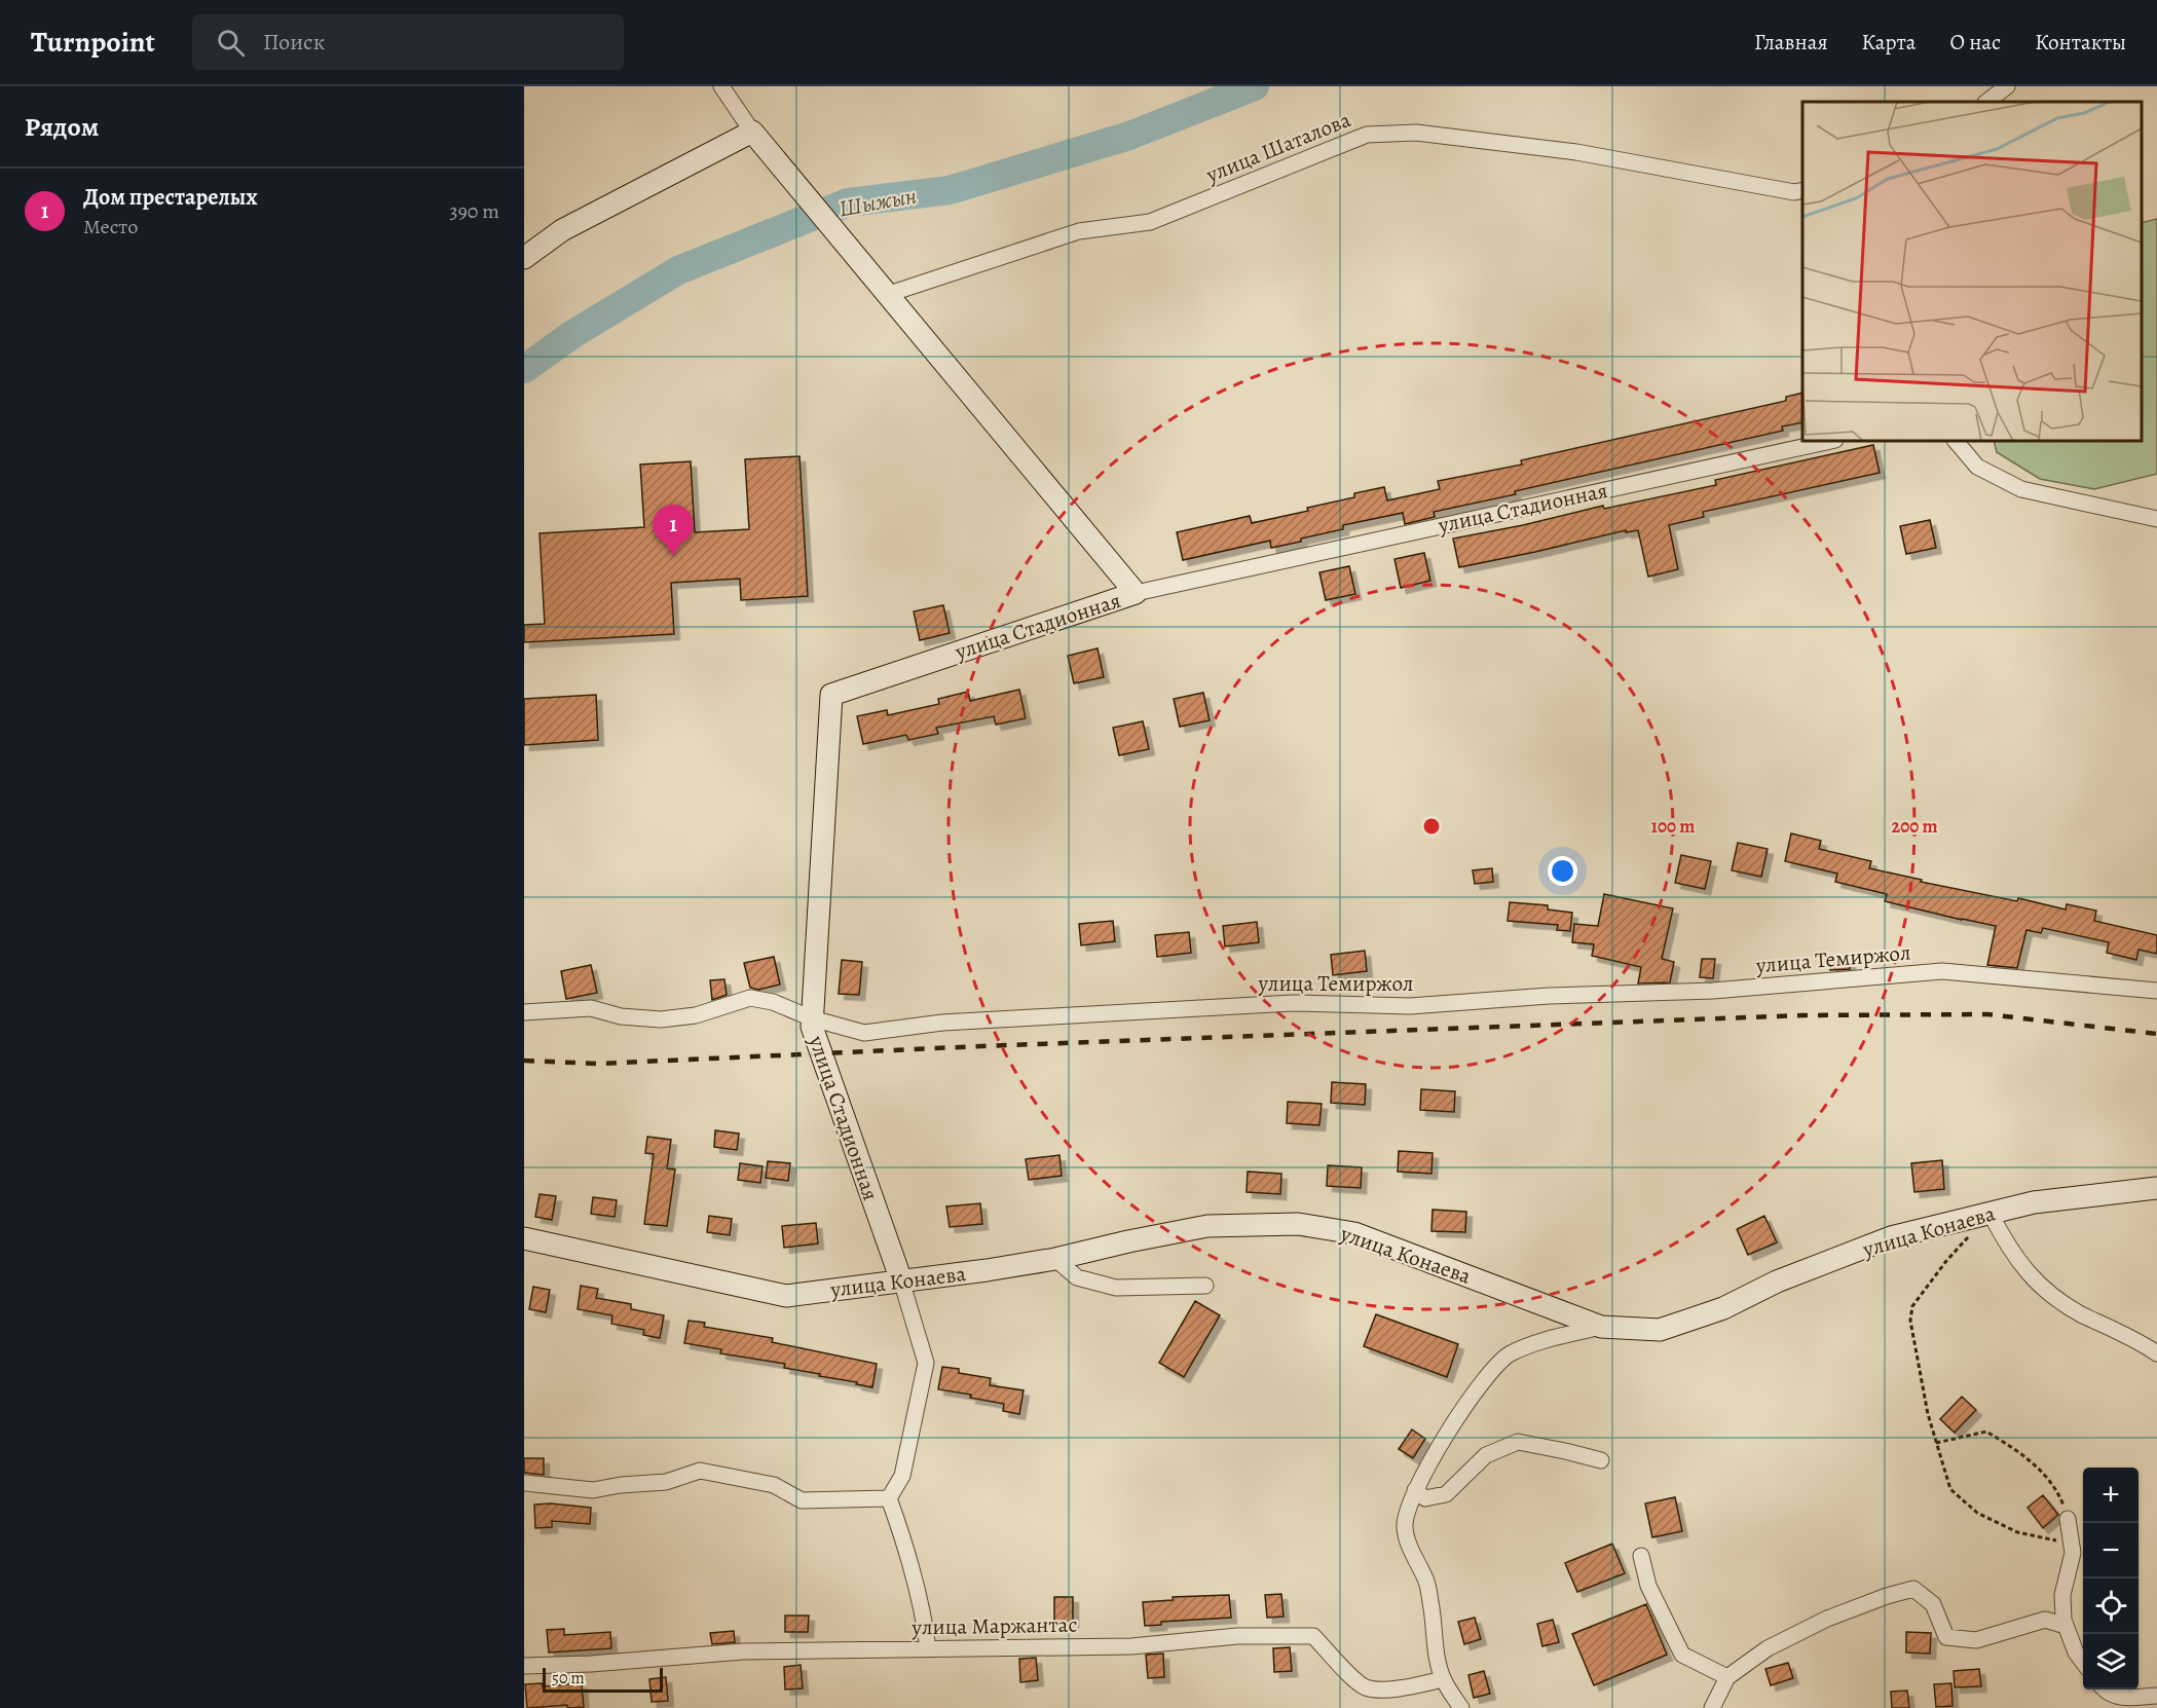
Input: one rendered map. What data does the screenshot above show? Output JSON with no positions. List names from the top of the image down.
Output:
{
  "streets": {
    "street": [
      "улица Шаталова",
      "улица Стадионная",
      "улица Темиржол",
      "улица Конаева",
      "улица Маржантас"
    ]
  },
  "crossings": [
    ["улица Стадионная", "улица Темиржол"],
    ["улица Стадионная", "улица Конаева"]
  ],
  "water": ["Шыжын"],
  "scale_bar": "50 m",
  "page": {
    "header": "Turnpoint",
    "search": "Поиск",
    "nav": [
      "Главная",
      "Карта",
      "О нас",
      "Контакты"
    ],
    "heading": "Рядом",
    "list": [
      {
        "mark": "1",
        "name": "Дом престарелых",
        "note": "Место",
        "value": "390 m"
      }
    ],
    "pins": "1",
    "map_buttons": ["+", "−"],
    "scale": "50 m"
  },
  "rings": ["100 m", "200 m"]
}
